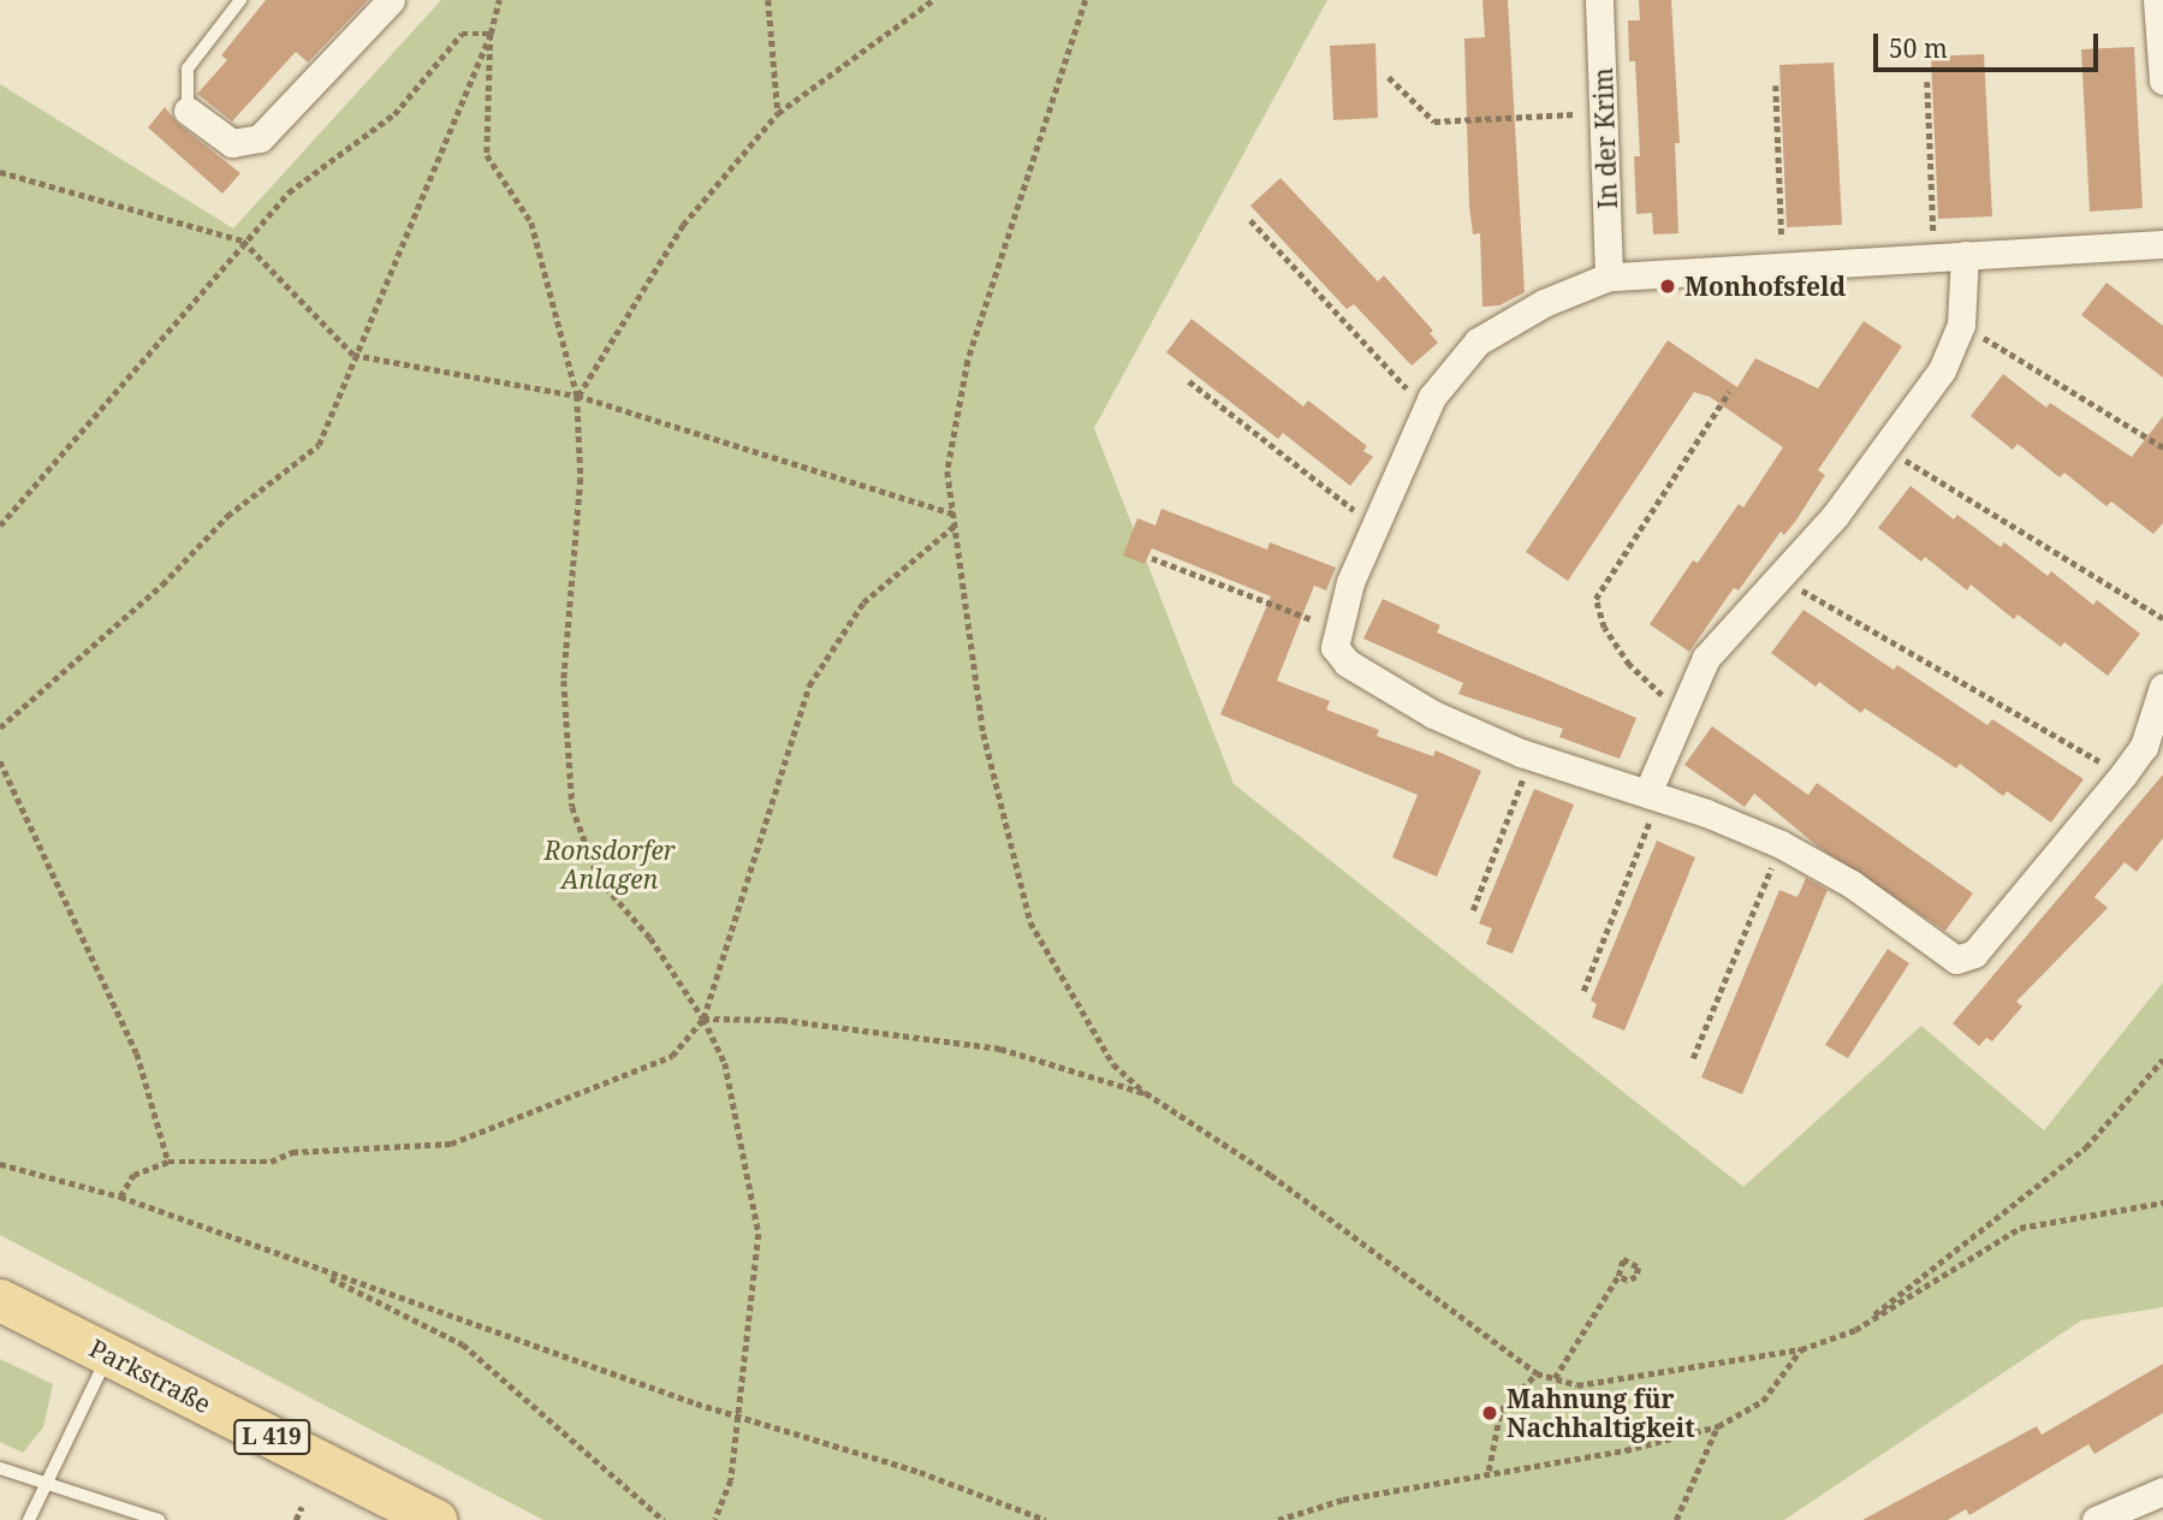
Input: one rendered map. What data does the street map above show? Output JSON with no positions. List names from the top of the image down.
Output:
{
  "streets": {
    "main road": ["Parkstraße", "L 419"],
    "street": ["In der Krim"]
  },
  "parks": ["Ronsdorfer Anlagen"],
  "places": ["Monhofsfeld", "Mahnung für Nachhaltigkeit"],
  "scale_bar": "50 m"
}
